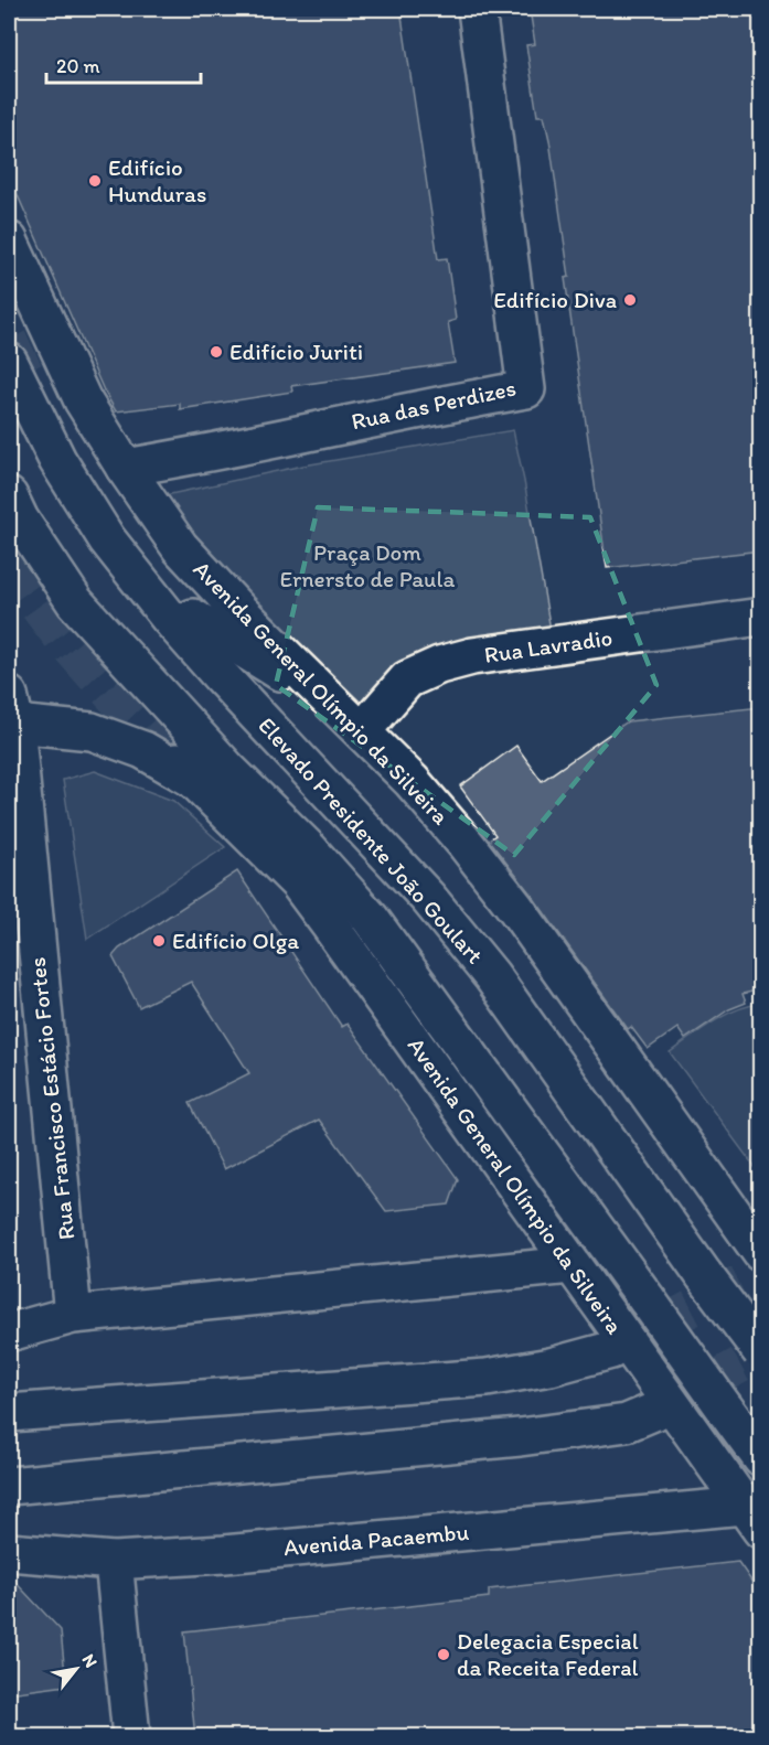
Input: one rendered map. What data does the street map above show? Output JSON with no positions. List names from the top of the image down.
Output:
{
  "streets": {
    "main road": [
      "Rua das Perdizes",
      "Rua Lavradio",
      "Avenida General Olímpio da Silveira",
      "Elevado Presidente João Goulart",
      "Rua Francisco Estácio Fortes",
      "Avenida Pacaembu"
    ]
  },
  "crossings": [
    ["Rua das Perdizes", "Avenida General Olímpio da Silveira"],
    ["Rua Lavradio", "Avenida General Olímpio da Silveira"],
    ["Avenida General Olímpio da Silveira", "Rua Francisco Estácio Fortes"],
    ["Avenida General Olímpio da Silveira", "Avenida Pacaembu"]
  ],
  "parks": ["Praça Dom Ernersto de Paula"],
  "places": [
    "Edifício Hunduras",
    "Edifício Diva",
    "Edifício Juriti",
    "Edifício Olga",
    "Delegacia Especial da Receita Federal"
  ],
  "scale_bar": "20 m",
  "north": "top right"
}
